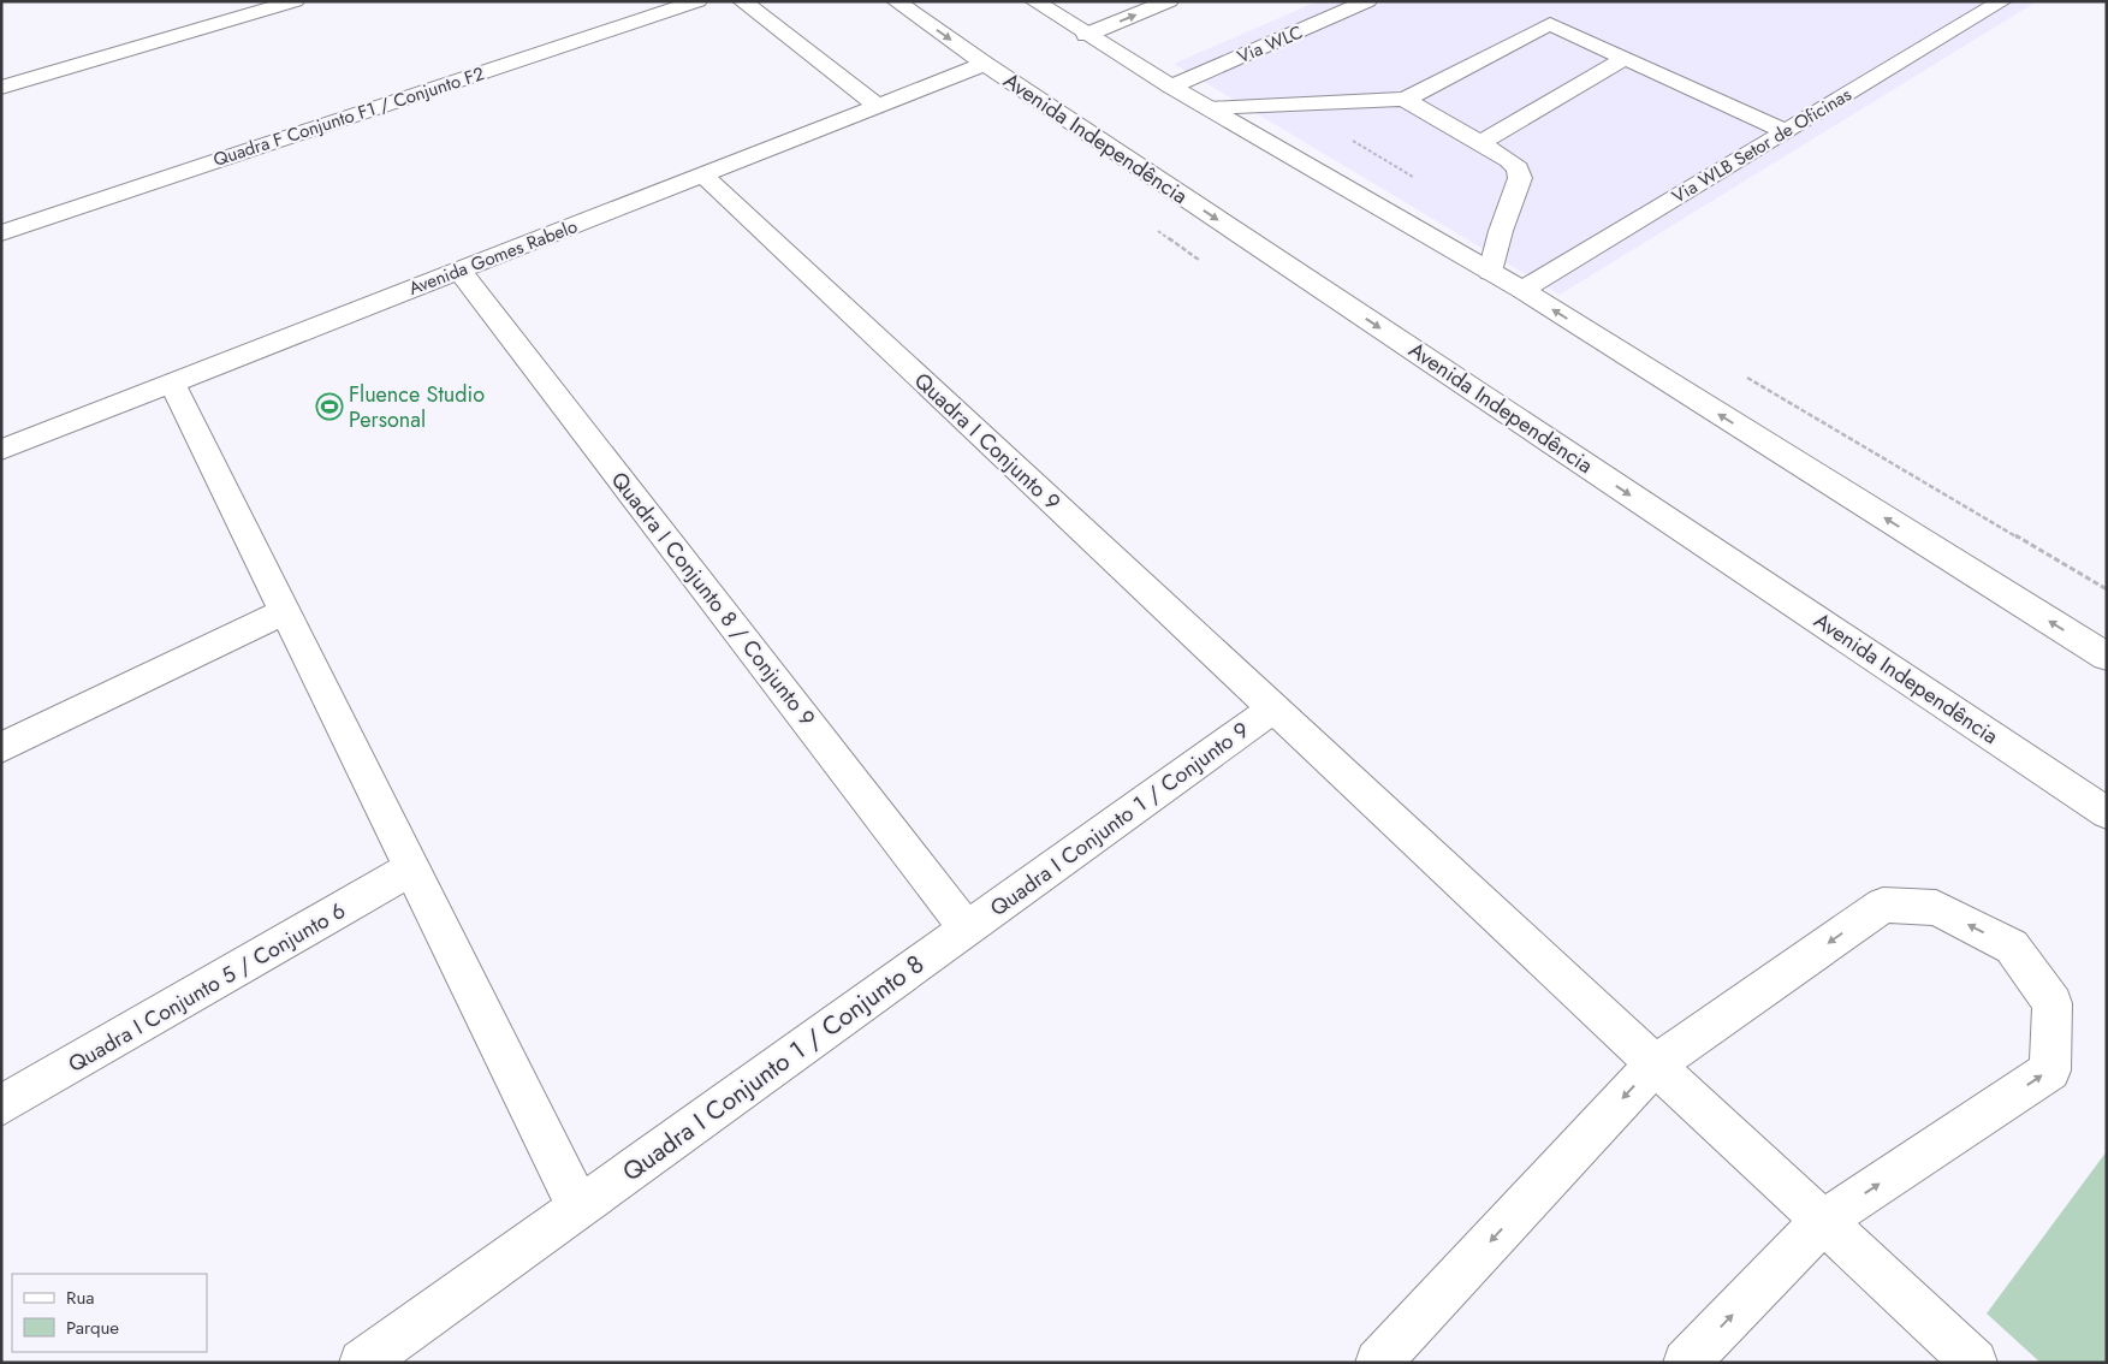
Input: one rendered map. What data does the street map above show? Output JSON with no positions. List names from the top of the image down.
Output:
{
  "streets": {
    "street": [
      "Via WLC",
      "Quadra F Conjunto F1 / Conjunto F2",
      "Avenida Independência",
      "Via WLB Setor de Oficinas",
      "Avenida Gomes Rabelo",
      "Quadra I Conjunto 9",
      "Quadra I Conjunto 8 / Conjunto 9",
      "Quadra I Conjunto 1 / Conjunto 9",
      "Quadra I Conjunto 5 / Conjunto 6",
      "Quadra I Conjunto 1 / Conjunto 8"
    ]
  },
  "crossings": [
    ["Avenida Independência", "Avenida Gomes Rabelo"],
    ["Avenida Gomes Rabelo", "Quadra I Conjunto 9"],
    ["Avenida Gomes Rabelo", "Quadra I Conjunto 8 / Conjunto 9"],
    ["Quadra I Conjunto 9", "Quadra I Conjunto 1 / Conjunto 9"],
    ["Quadra I Conjunto 8 / Conjunto 9", "Quadra I Conjunto 1 / Conjunto 9"],
    ["Quadra I Conjunto 8 / Conjunto 9", "Quadra I Conjunto 1 / Conjunto 8"],
    ["Quadra I Conjunto 1 / Conjunto 9", "Quadra I Conjunto 1 / Conjunto 8"]
  ],
  "places": {
    "sports": ["Fluence Studio Personal"]
  },
  "legend": ["Rua", "Parque"]
}
